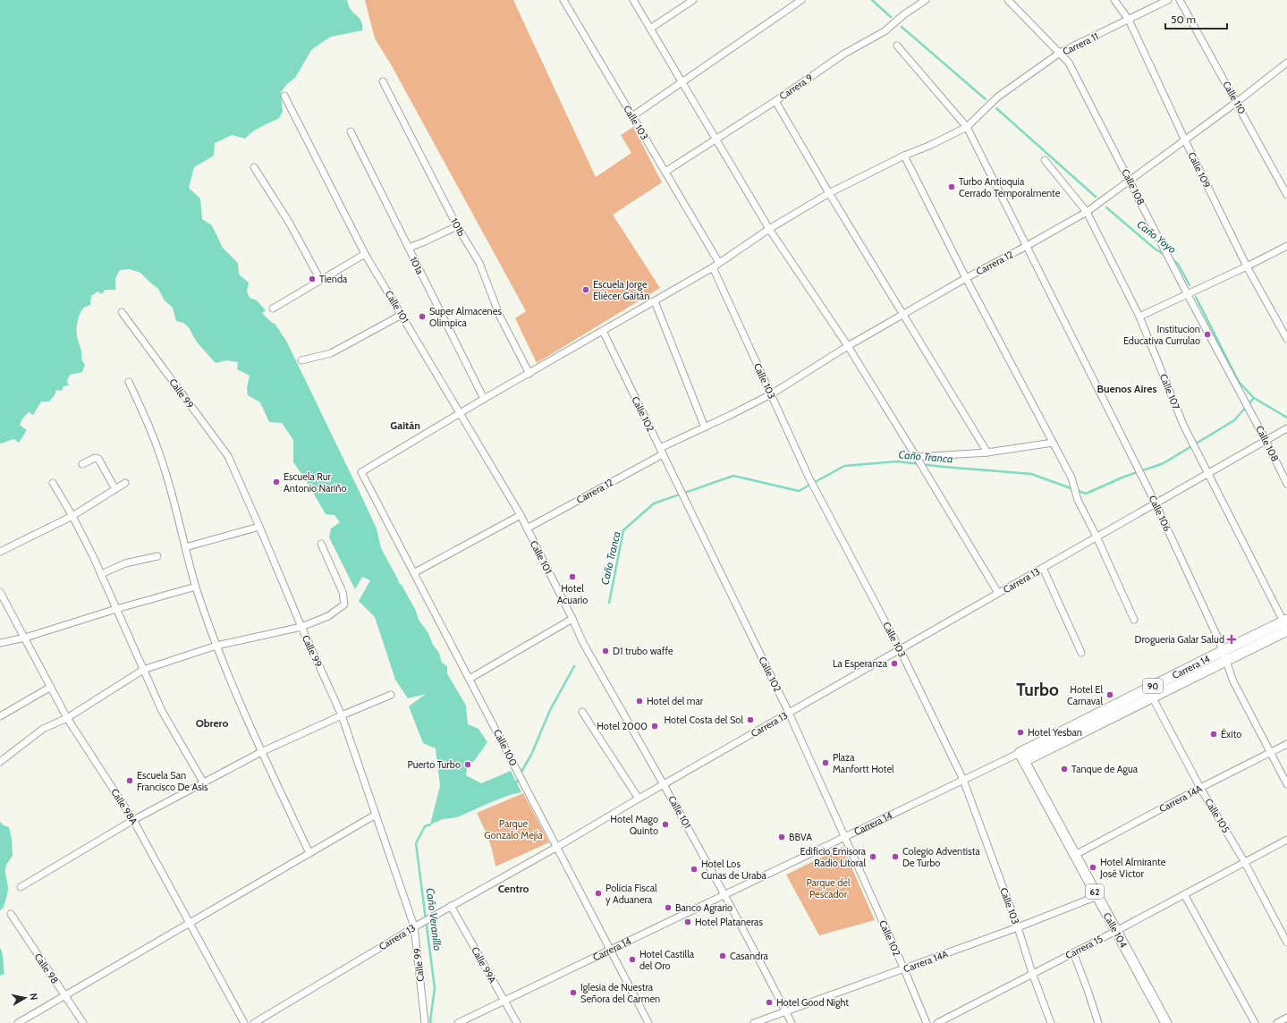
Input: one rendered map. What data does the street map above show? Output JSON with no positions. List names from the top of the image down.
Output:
{
  "streets": {
    "main road": [
      "Carrera 14",
      "90",
      "62",
      "Calle 104"
    ],
    "street": [
      "Carrera 11",
      "Carrera 9",
      "Calle 110",
      "Calle 103",
      "Calle 109",
      "Calle 108",
      "101b",
      "Carrera 12",
      "101a",
      "Calle 101",
      "Calle 107",
      "Calle 99",
      "Calle 102",
      "Calle 106",
      "Carrera 13",
      "Calle 100",
      "Carrera 14A",
      "Calle 98A",
      "Calle 105",
      "Carrera 15",
      "Calle 99A",
      "Calle 98"
    ]
  },
  "crossings": [
    ["Carrera 11", "Calle 103"],
    ["Carrera 11", "Calle 109"],
    ["Carrera 11", "Calle 108"],
    ["Carrera 11", "101b"],
    ["Carrera 11", "101a"],
    ["Carrera 11", "Calle 101"],
    ["Carrera 11", "Calle 102"],
    ["Carrera 11", "Calle 106"],
    ["Carrera 11", "Calle 100"],
    ["Carrera 9", "Calle 103"],
    ["Calle 103", "Carrera 12"],
    ["Calle 103", "Carrera 13"],
    ["Calle 103", "Carrera 14"],
    ["Calle 103", "Carrera 14A"],
    ["Calle 103", "Carrera 15"],
    ["Calle 108", "Carrera 12"],
    ["Calle 108", "Carrera 13"],
    ["Carrera 12", "Calle 101"],
    ["Carrera 12", "Calle 107"],
    ["Carrera 12", "Calle 102"],
    ["Carrera 12", "Calle 106"],
    ["Calle 101", "Carrera 13"],
    ["Calle 101", "Carrera 14"],
    ["Calle 101", "Carrera 14A"],
    ["Calle 107", "Carrera 13"],
    ["Calle 107", "Carrera 14"],
    ["Calle 99", "Carrera 13"],
    ["Calle 102", "Carrera 13"],
    ["Calle 102", "Carrera 14"],
    ["Calle 102", "Carrera 14A"],
    ["Calle 106", "Carrera 13"],
    ["Calle 106", "Carrera 14"],
    ["Calle 106", "Carrera 14A"],
    ["Carrera 13", "Calle 100"],
    ["Carrera 13", "Calle 99A"],
    ["Carrera 14", "Calle 100"],
    ["Carrera 14", "Calle 105"],
    ["Carrera 14", "Calle 104"],
    ["Carrera 14", "Calle 99A"],
    ["Carrera 14A", "Calle 105"],
    ["Carrera 14A", "Calle 104"],
    ["Calle 105", "Carrera 15"],
    ["Calle 104", "Carrera 15"]
  ],
  "districts": [
    "Buenos Aires",
    "Gaitán",
    "Turbo",
    "Obrero",
    "Centro"
  ],
  "water": ["Caño Yoyo", "Caño Tranca", "Caño Veranillo"],
  "parks": ["Parque Gonzalo Mejía", "Parque del Pescador"],
  "places": {
    "other": [
      "Turbo Antioquia Cerrado Temporalmente",
      "Tienda",
      "Escuela Jorge Eliécer Gaitán",
      "Super Almacenes Olimpica",
      "Institucion Educativa Currulao",
      "Escuela Rur Antonio Nariño",
      "Hotel Acuario",
      "D1 trubo waffe",
      "La Esperanza",
      "Hotel El Carnaval",
      "Hotel del mar",
      "Hotel Costa del Sol",
      "Hotel 2000",
      "Hotel Yesban",
      "Éxito",
      "Plaza Manfortt Hotel",
      "Puerto Turbo",
      "Tanque de Agua",
      "Escuela San Francisco De Asis",
      "Hotel Mago Quinto",
      "BBVA",
      "Edificio Emisora Radio Litoral",
      "Colegio Adventista De Turbo",
      "Hotel Almirante José Victor",
      "Hotel Los Cunas de Uraba",
      "Policia Fiscal y Aduanera",
      "Banco Agrario",
      "Hotel Plataneras",
      "Casandra",
      "Hotel Castilla del Oro",
      "Iglesia de Nuestra Señora del Carmen",
      "Hotel Good Night"
    ],
    "health": ["Drogueria Galar Salud"]
  },
  "scale_bar": "50 m",
  "north": "right"
}
